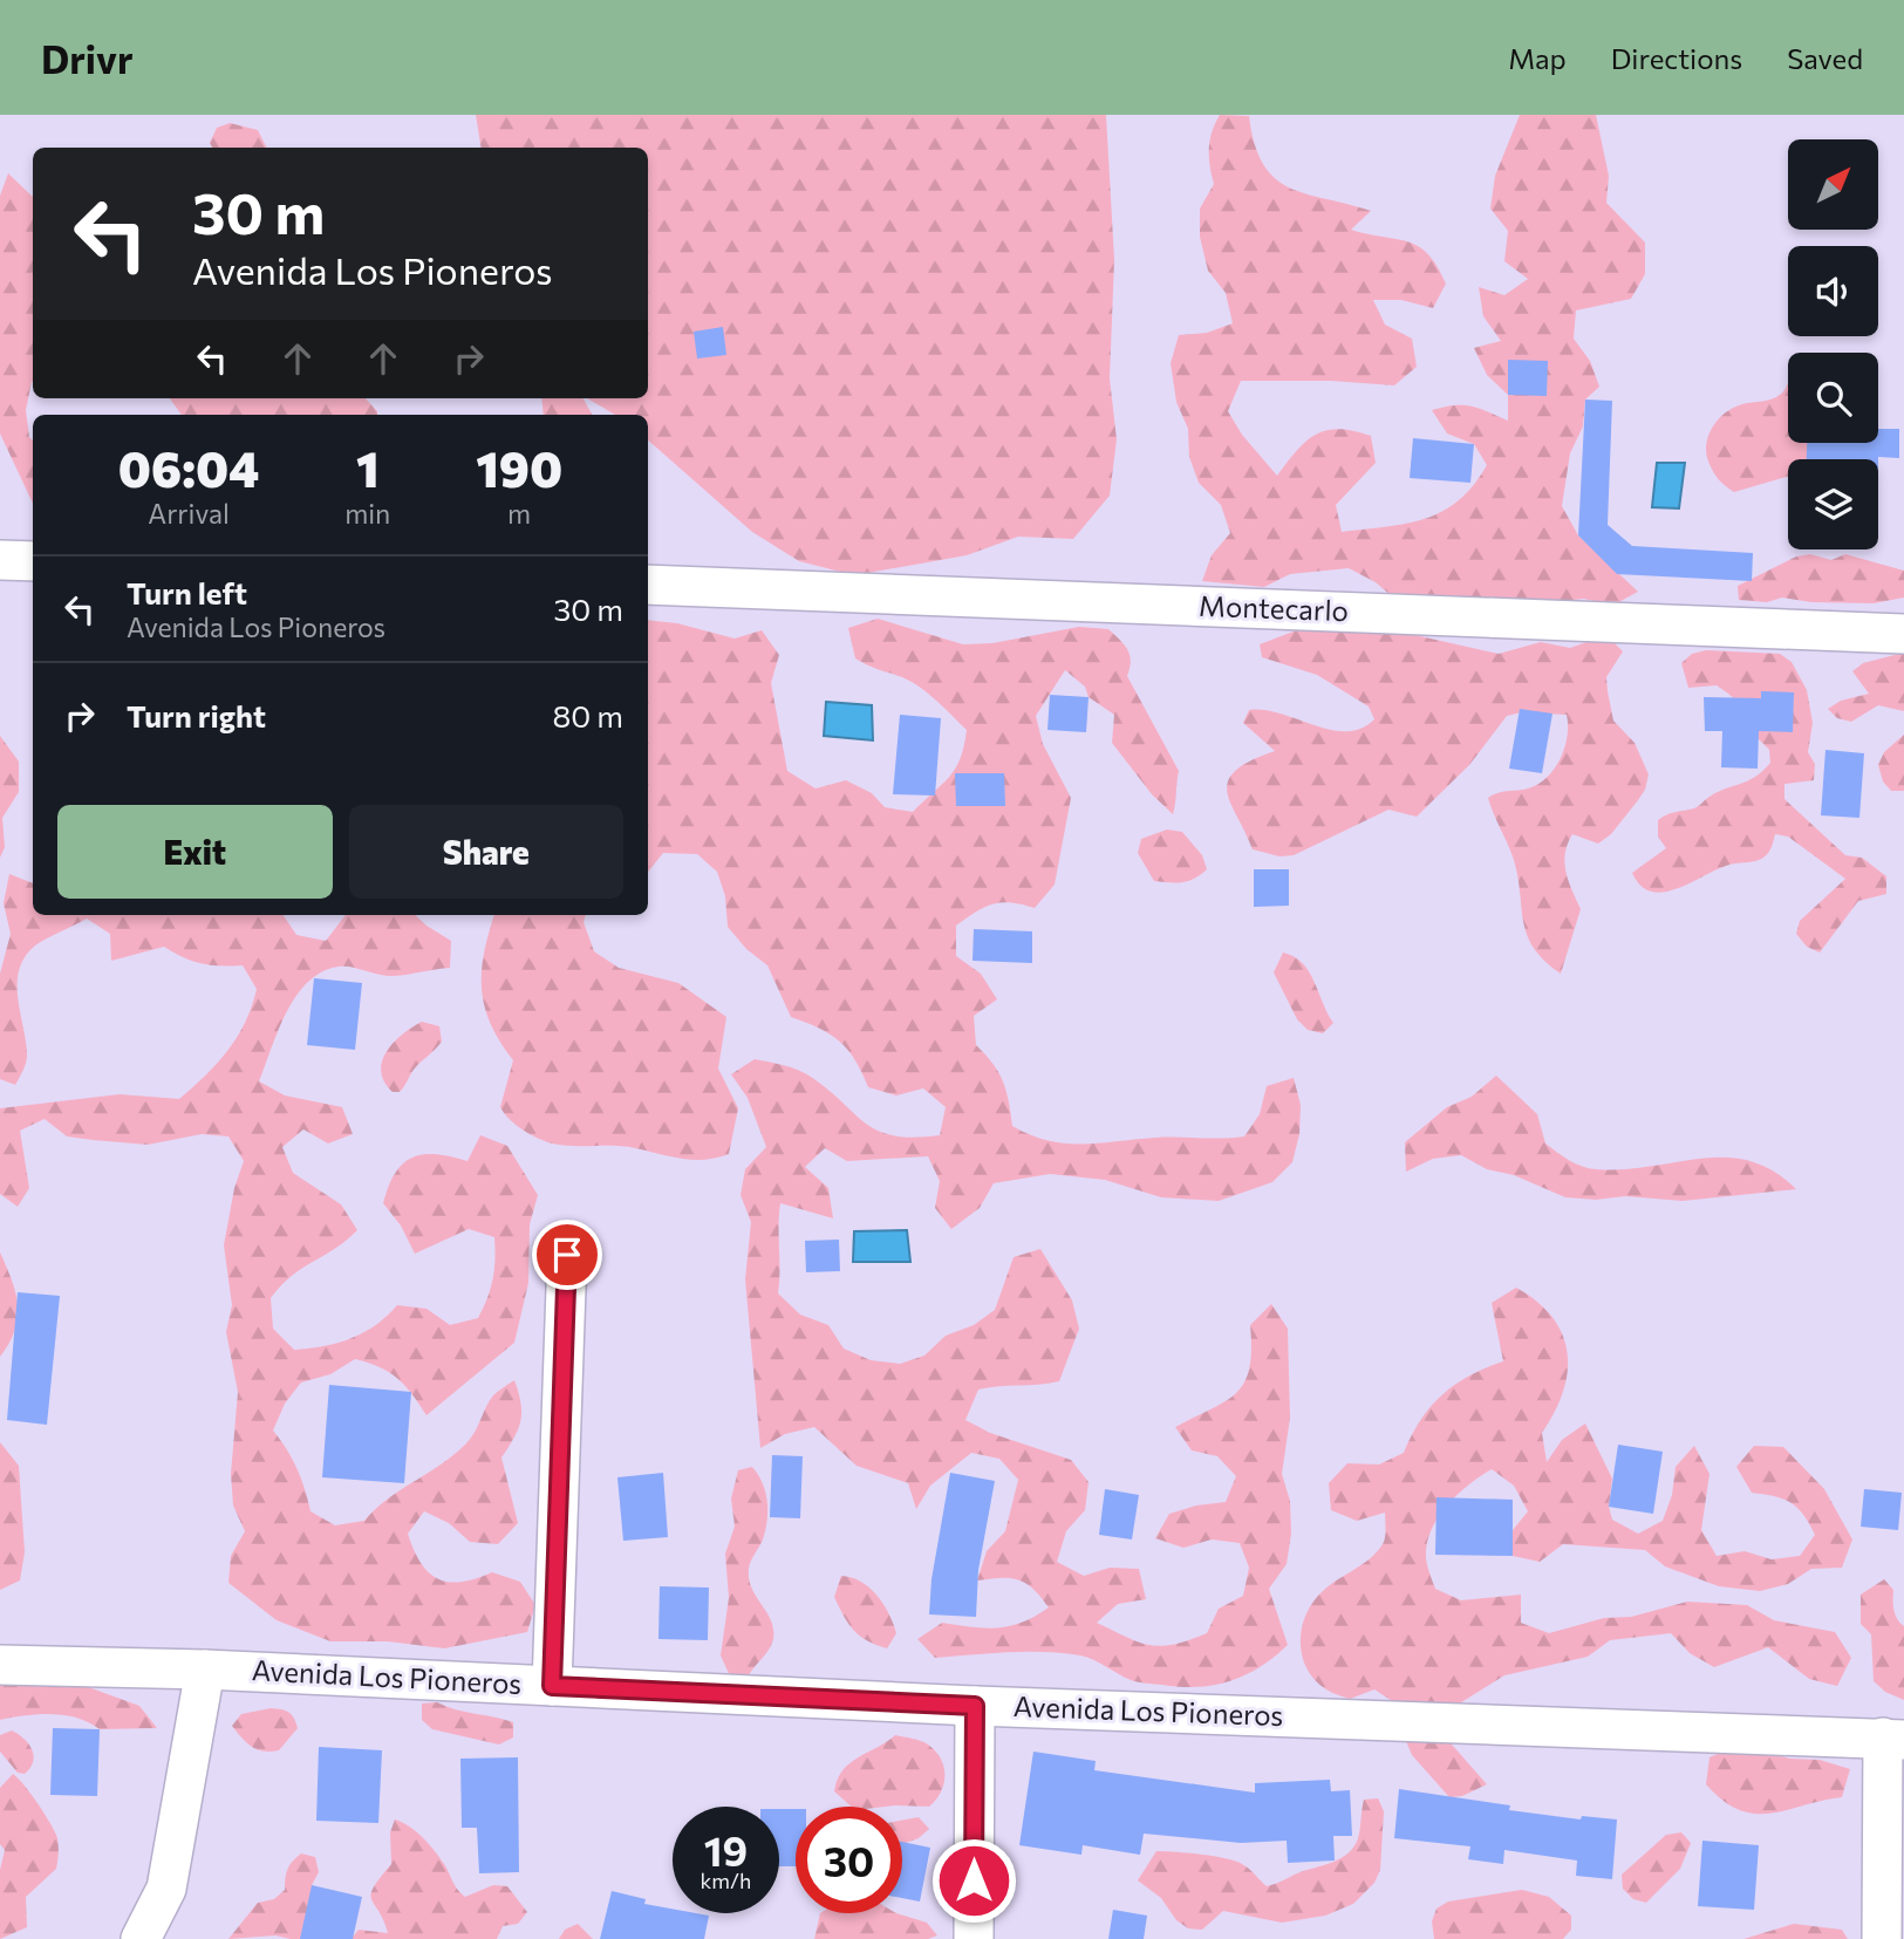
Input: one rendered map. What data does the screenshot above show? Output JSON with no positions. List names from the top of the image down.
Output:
{
  "streets": {
    "street": ["Montecarlo", "Avenida Los Pioneros"]
  },
  "north": "top right",
  "page": {
    "header": "Drivr",
    "nav": ["Map", "Directions", "Saved"],
    "turn": ["30 m", "Avenida Los Pioneros"],
    "eta": [
      "06:04",
      "Arrival",
      "1",
      "min",
      "190",
      "m"
    ],
    "list": [
      {
        "name": "Turn left",
        "note": "Avenida Los Pioneros",
        "value": "30 m"
      },
      {
        "name": "Turn right",
        "value": "80 m"
      }
    ],
    "buttons": ["Exit", "Share"],
    "speed": "19 km/h",
    "limit": "30"
  }
}
